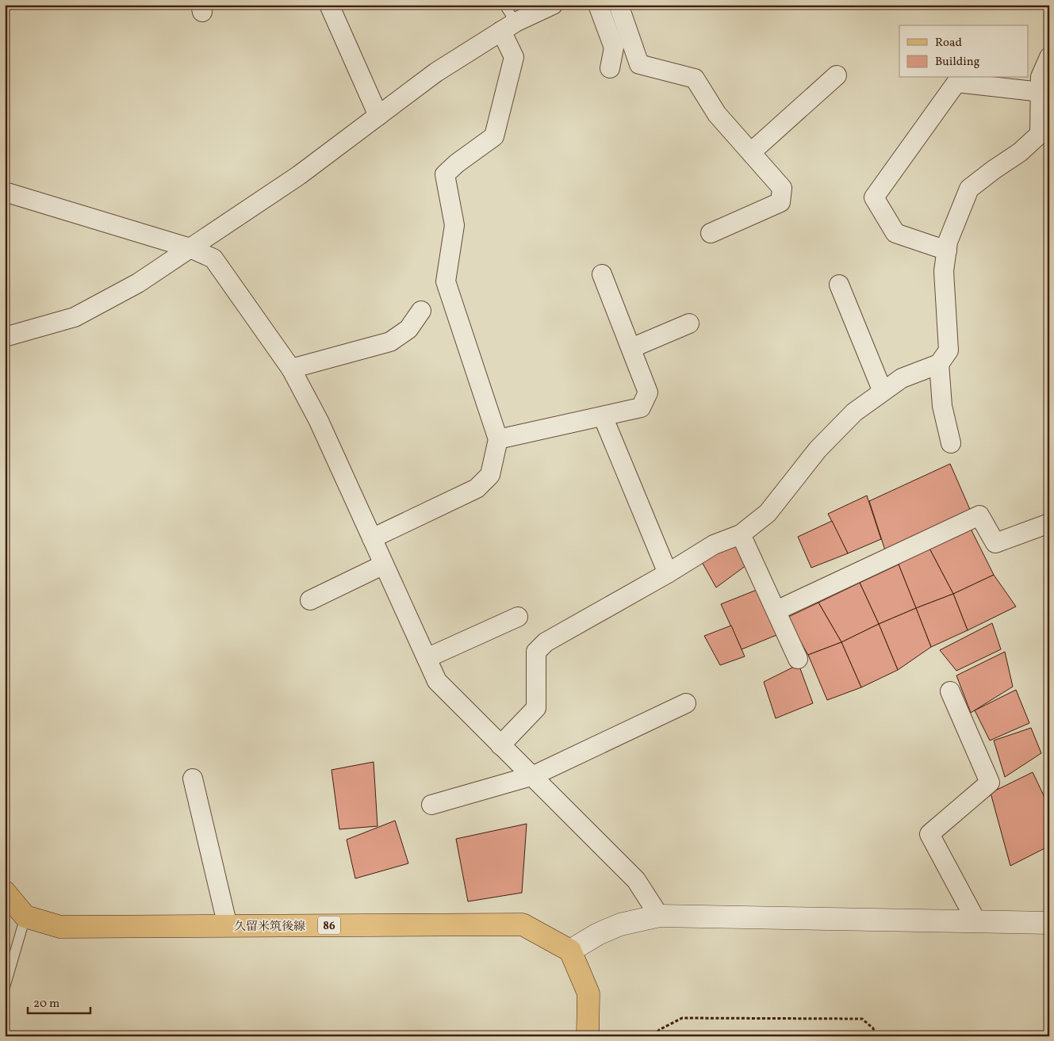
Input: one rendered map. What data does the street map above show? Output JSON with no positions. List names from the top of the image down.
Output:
{
  "streets": {
    "main road": ["86", "久留米筑後線"]
  },
  "legend": ["Road", "Building"],
  "scale_bar": "20 m"
}
